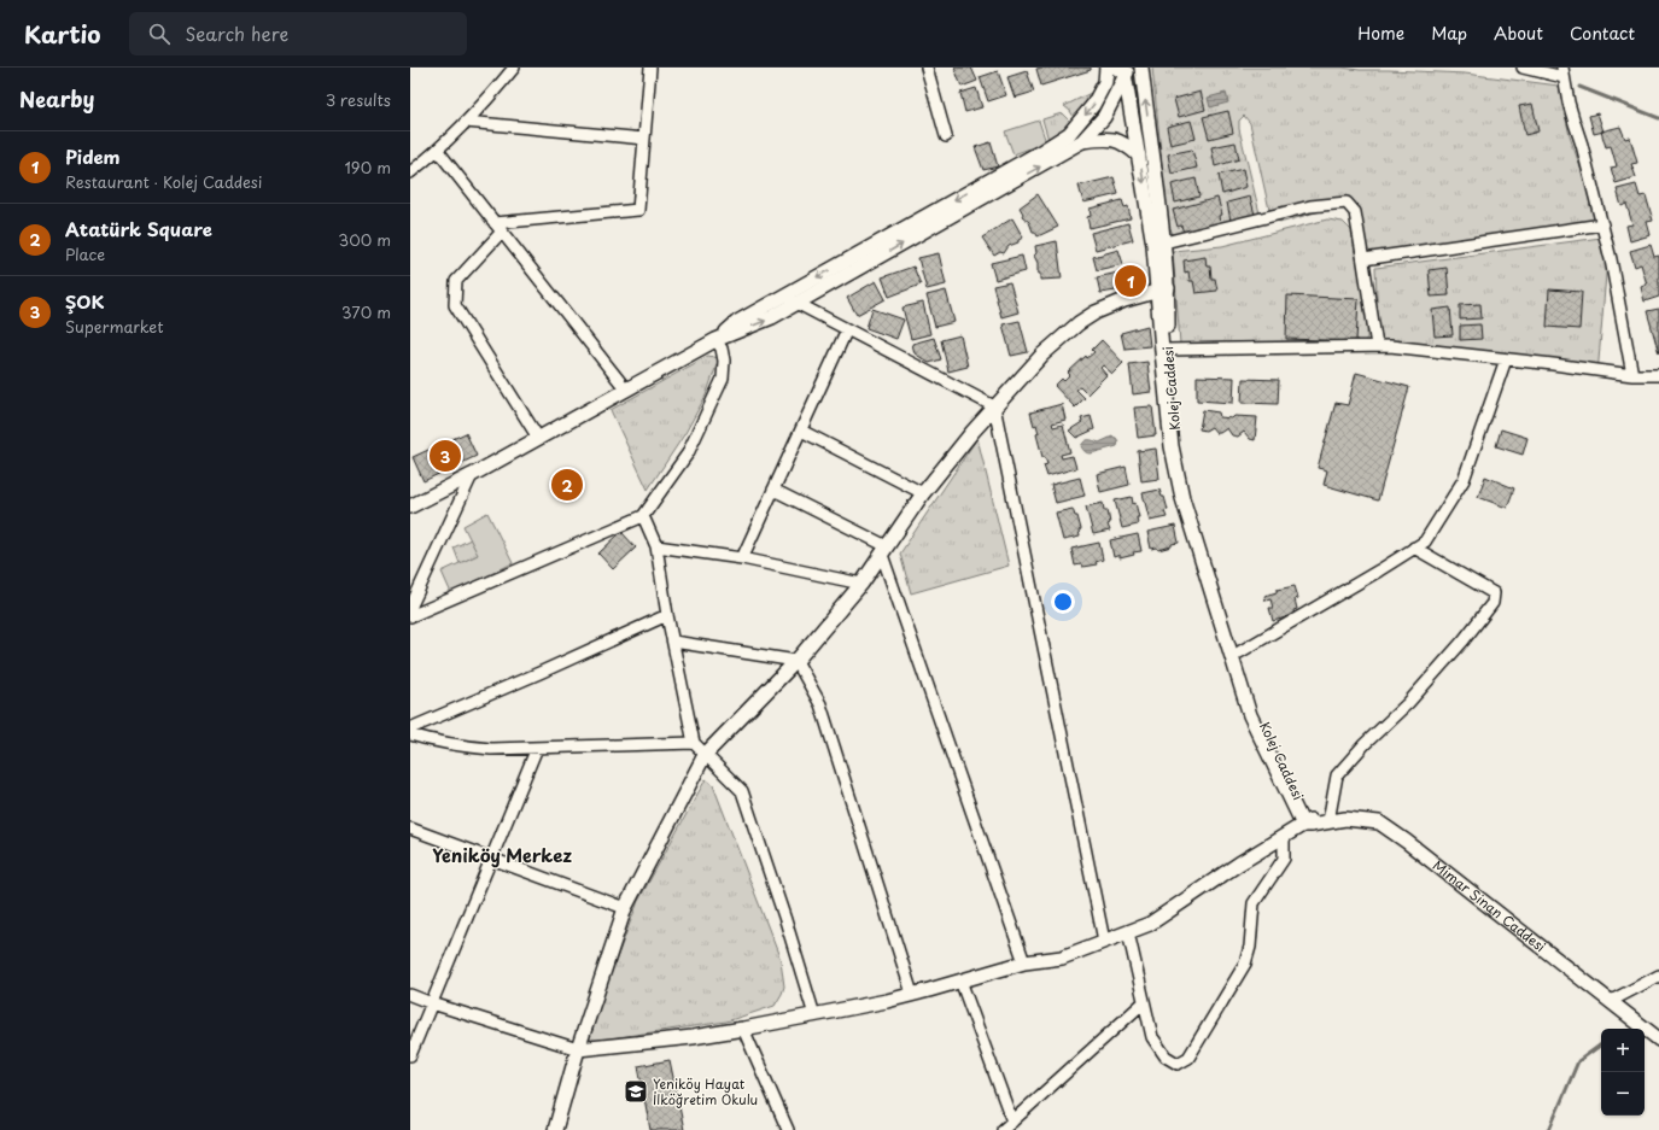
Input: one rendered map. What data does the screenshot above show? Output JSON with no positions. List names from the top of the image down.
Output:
{
  "streets": {
    "street": ["Kolej Caddesi"]
  },
  "districts": ["Yeniköy Merkez"],
  "places": {
    "school or university": ["Yeniköy Hayat İlköğretim Okulu"]
  },
  "page": {
    "header": "Kartio",
    "search": "Search here",
    "nav": [
      "Home",
      "Map",
      "About",
      "Contact"
    ],
    "heading": ["Nearby", "3 results"],
    "list": [
      {
        "mark": "1",
        "name": "Pidem",
        "note": "Restaurant · Kolej Caddesi",
        "value": "190 m"
      },
      {
        "mark": "2",
        "name": "Atatürk Square",
        "note": "Place",
        "value": "300 m"
      },
      {
        "mark": "3",
        "name": "ŞOK",
        "note": "Supermarket",
        "value": "370 m"
      }
    ],
    "pins": ["1", "3", "2"],
    "map_buttons": ["+", "−"]
  }
}
